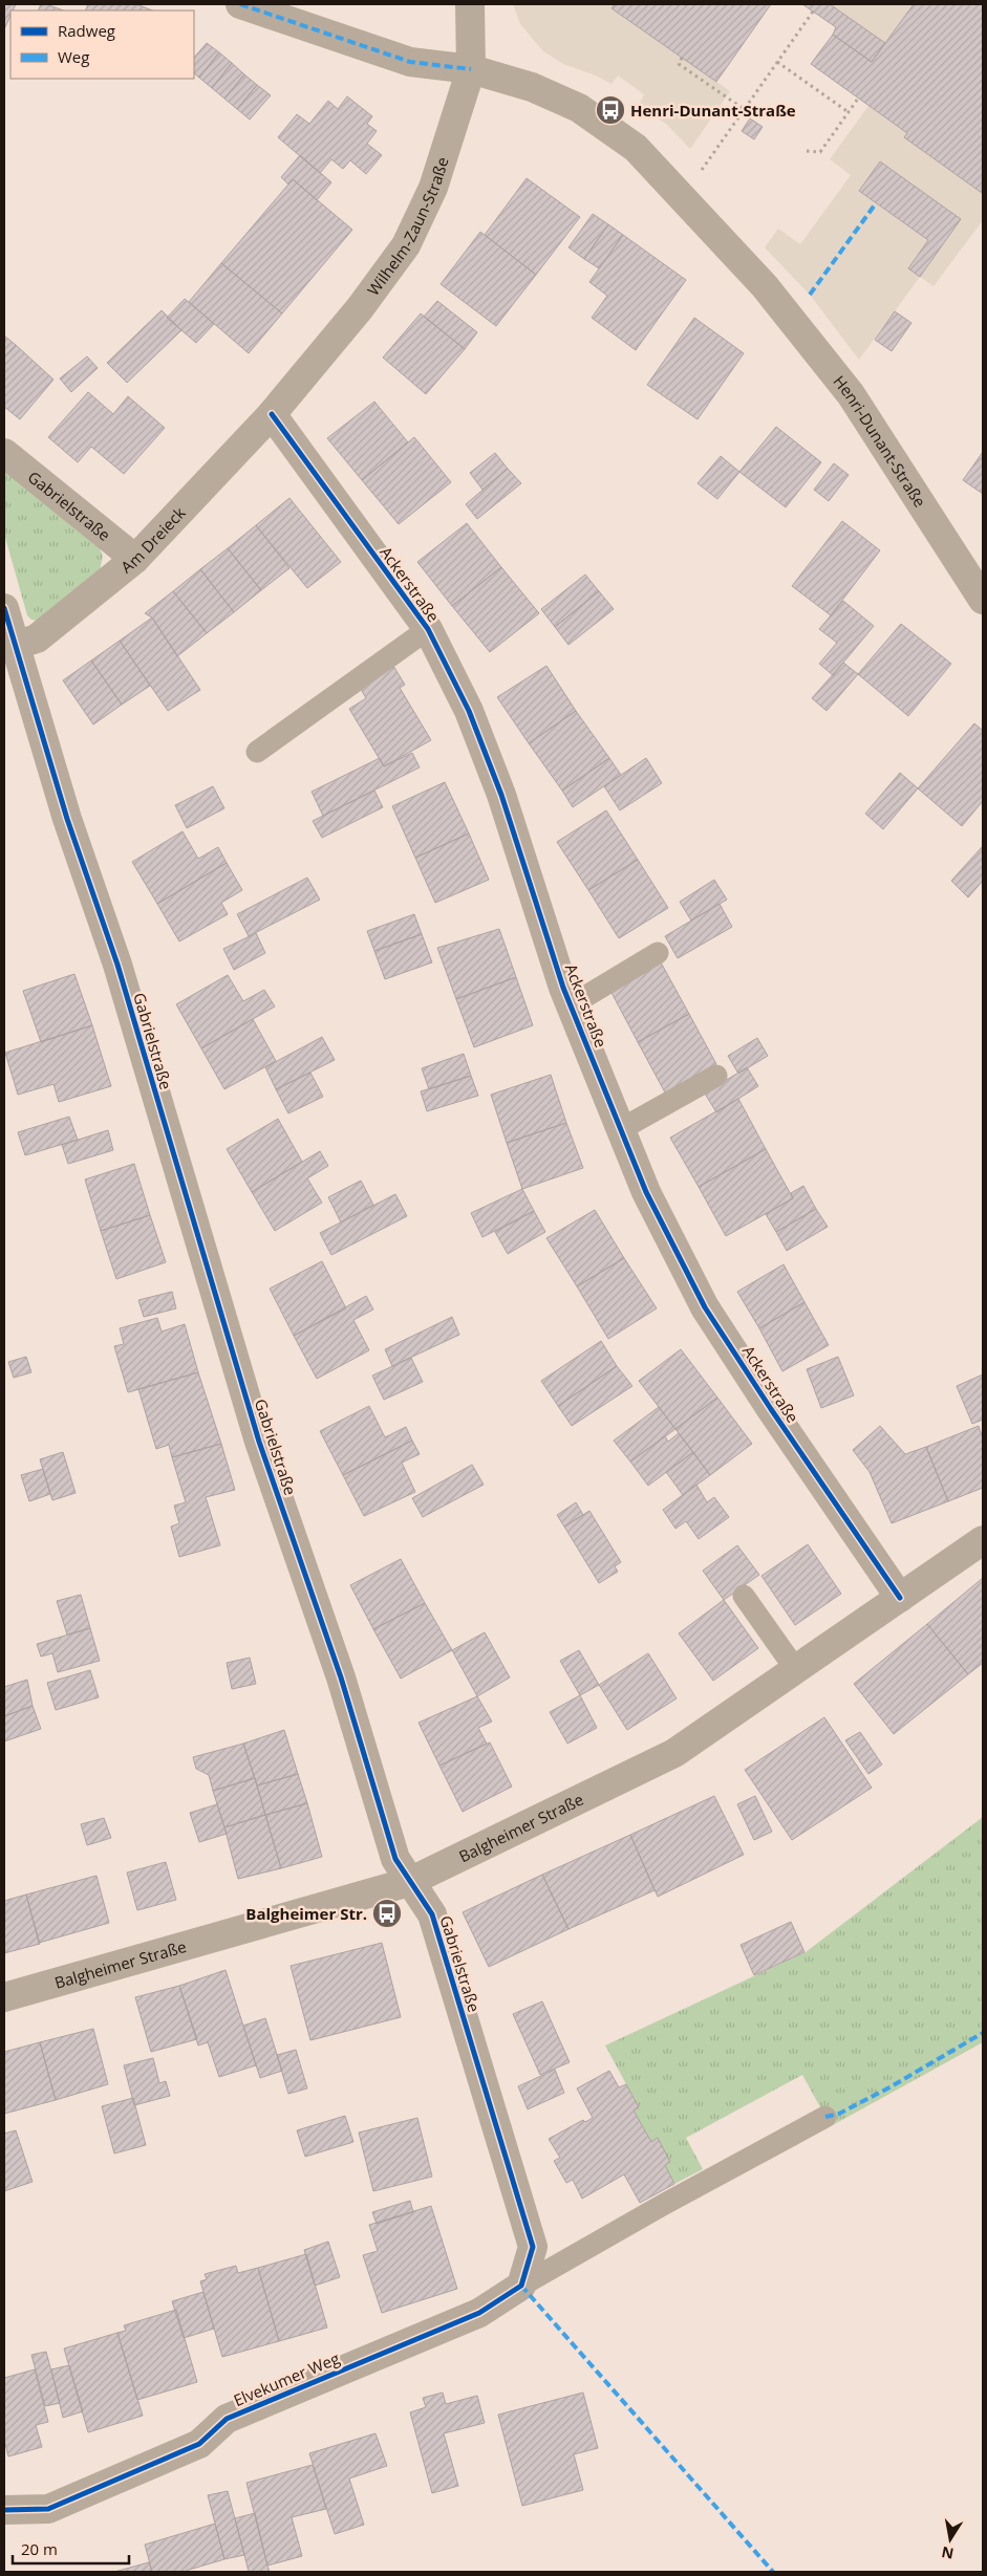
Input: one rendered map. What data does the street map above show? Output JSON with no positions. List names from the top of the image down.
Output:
{
  "streets": {
    "street": [
      "Wilhelm-Zaun-Straße",
      "Henri-Dunant-Straße",
      "Gabrielstraße",
      "Am Dreieck",
      "Ackerstraße",
      "Balgheimer Straße",
      "Elvekumer Weg"
    ]
  },
  "crossings": [
    ["Wilhelm-Zaun-Straße", "Henri-Dunant-Straße"],
    ["Wilhelm-Zaun-Straße", "Am Dreieck"],
    ["Wilhelm-Zaun-Straße", "Ackerstraße"],
    ["Gabrielstraße", "Am Dreieck"],
    ["Gabrielstraße", "Balgheimer Straße"],
    ["Gabrielstraße", "Elvekumer Weg"],
    ["Am Dreieck", "Ackerstraße"],
    ["Ackerstraße", "Balgheimer Straße"]
  ],
  "places": {
    "bus stop": ["Henri-Dunant-Straße", "Balgheimer Str."]
  },
  "legend": ["Radweg", "Weg"],
  "scale_bar": "20 m",
  "north": "bottom"
}
